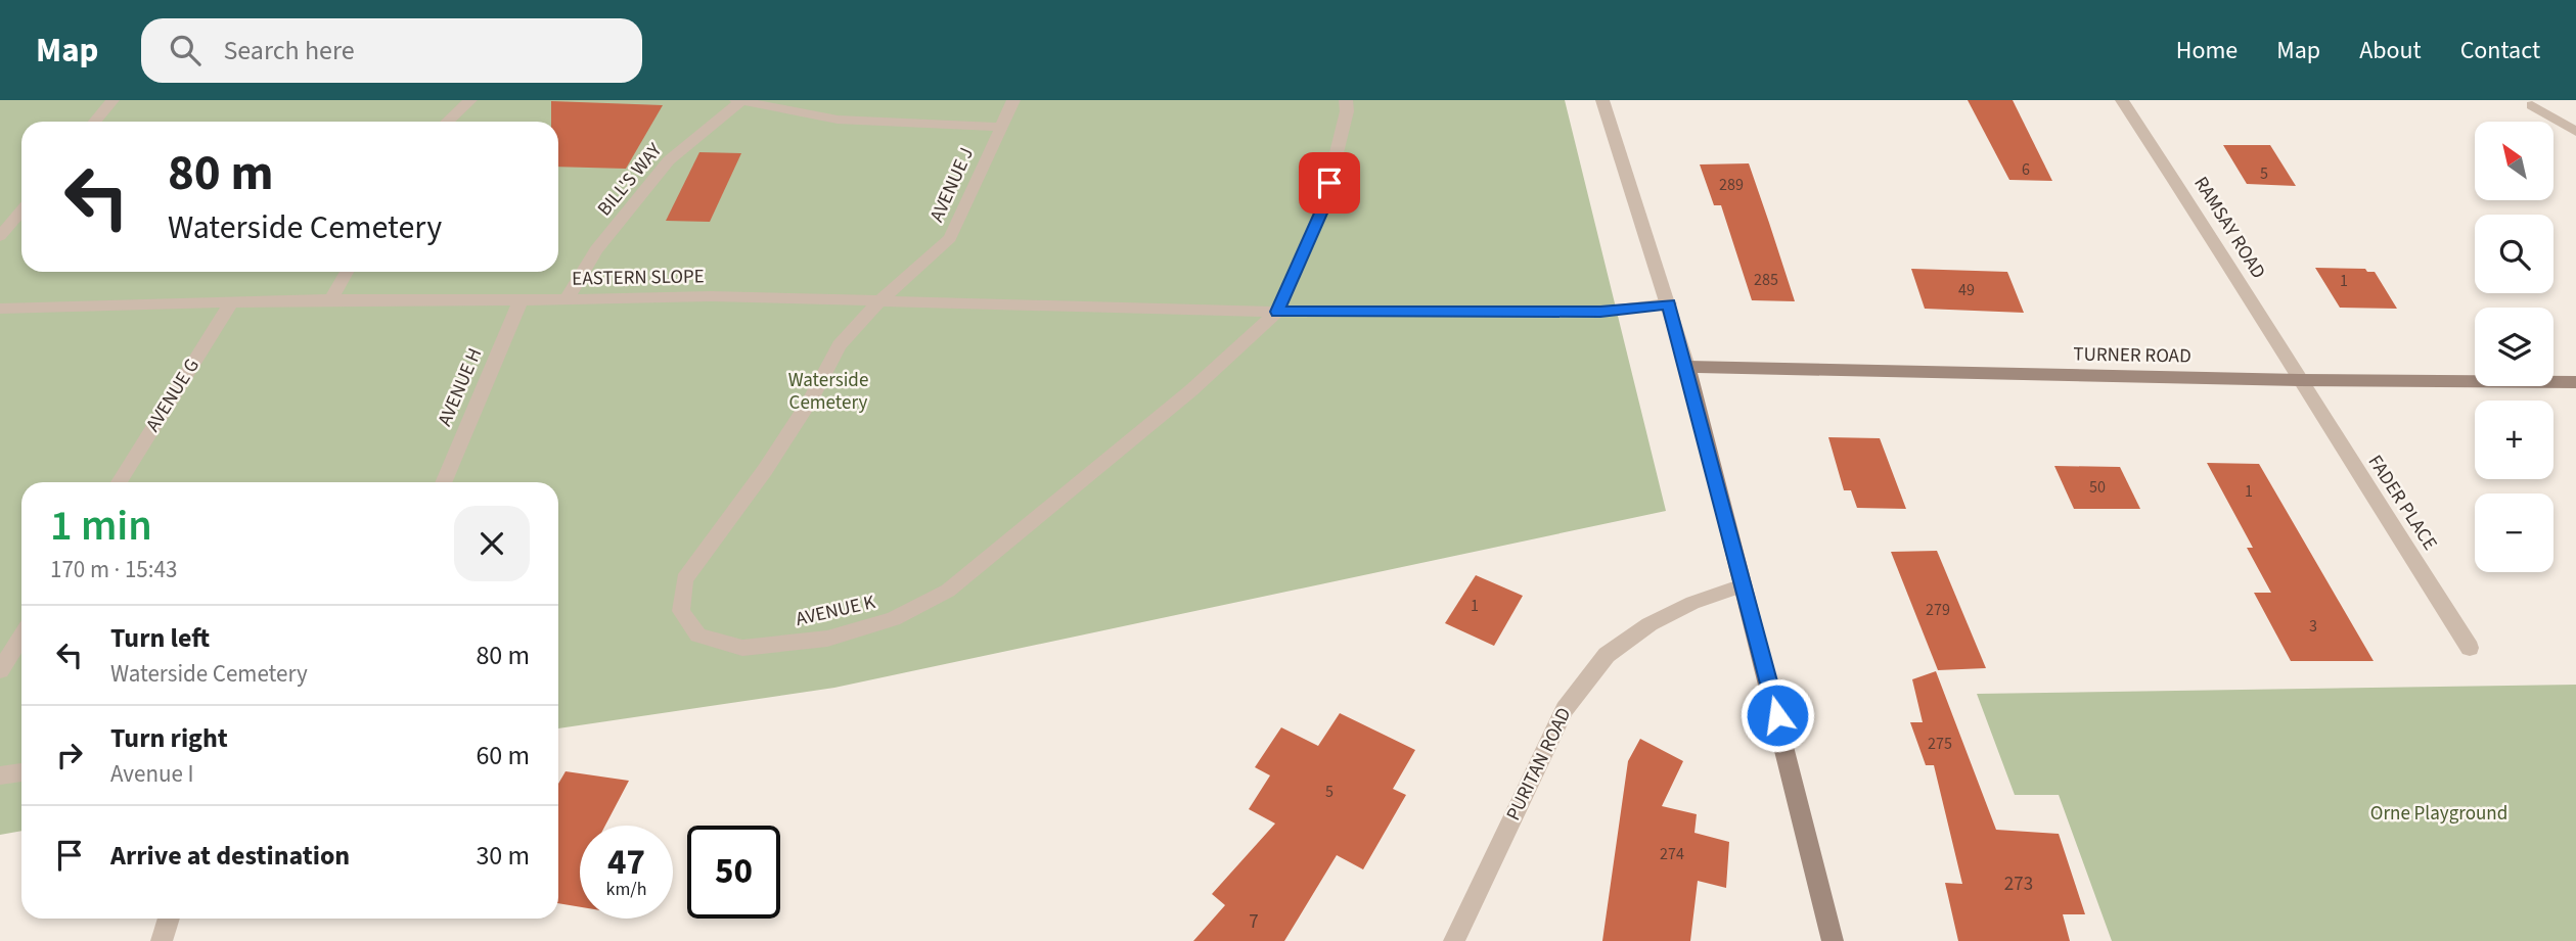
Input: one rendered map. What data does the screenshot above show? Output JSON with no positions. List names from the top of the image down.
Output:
{
  "streets": {
    "main road": ["TURNER ROAD"],
    "street": [
      "BILL'S WAY",
      "AVENUE J",
      "RAMSAY ROAD",
      "EASTERN SLOPE",
      "AVENUE H",
      "AVENUE G",
      "FADER PLACE",
      "AVENUE K",
      "PURITAN ROAD"
    ]
  },
  "crossings": [
    ["BILL'S WAY", "EASTERN SLOPE"],
    ["AVENUE J", "EASTERN SLOPE"],
    ["AVENUE J", "AVENUE K"],
    ["RAMSAY ROAD", "TURNER ROAD"],
    ["RAMSAY ROAD", "FADER PLACE"],
    ["EASTERN SLOPE", "AVENUE H"],
    ["EASTERN SLOPE", "AVENUE G"],
    ["EASTERN SLOPE", "AVENUE K"],
    ["TURNER ROAD", "FADER PLACE"]
  ],
  "parks": ["Waterside Cemetery", "Orne Playground"],
  "house_numbers": [
    "6",
    "5",
    "289",
    "285",
    "1",
    "49",
    "50",
    "1",
    "1",
    "279",
    "3",
    "275",
    "5",
    "274",
    "273",
    "7"
  ],
  "north": "top left",
  "page": {
    "header": "Map",
    "search": "Search here",
    "nav": [
      "Home",
      "Map",
      "About",
      "Contact"
    ],
    "map_buttons": ["+", "−"],
    "turn": ["80 m", "Waterside Cemetery"],
    "heading": ["1 min", "170 m · 15:43"],
    "list": [
      {
        "name": "Turn left",
        "note": "Waterside Cemetery",
        "value": "80 m"
      },
      {
        "name": "Turn right",
        "note": "Avenue I",
        "value": "60 m"
      },
      {
        "name": "Arrive at destination",
        "value": "30 m"
      }
    ],
    "speed": "47 km/h",
    "limit": "50"
  }
}
